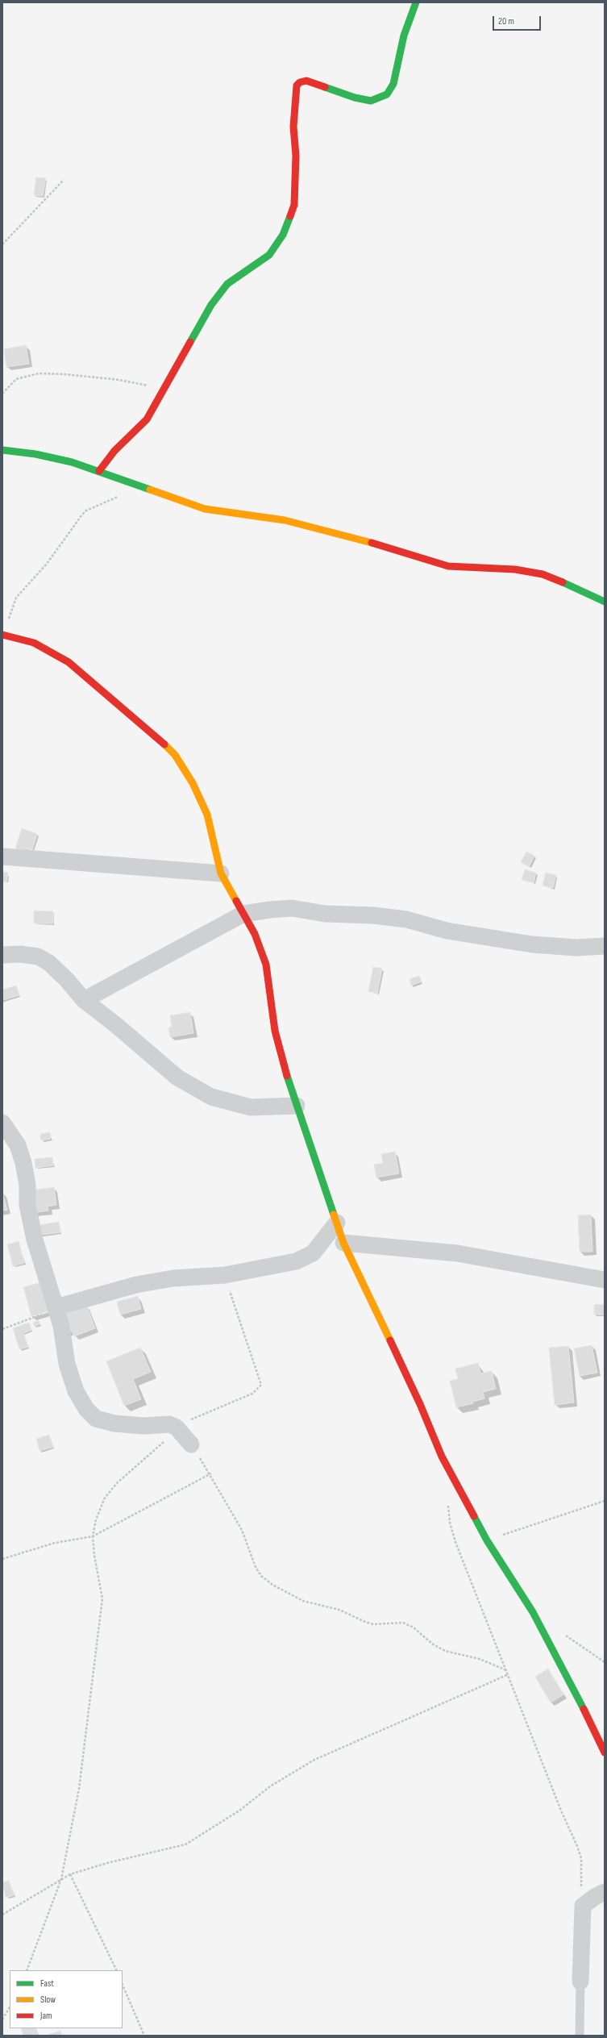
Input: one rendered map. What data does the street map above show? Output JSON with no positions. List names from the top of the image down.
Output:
{
  "legend": ["Fast", "Slow", "Jam"],
  "scale_bar": "20 m"
}
